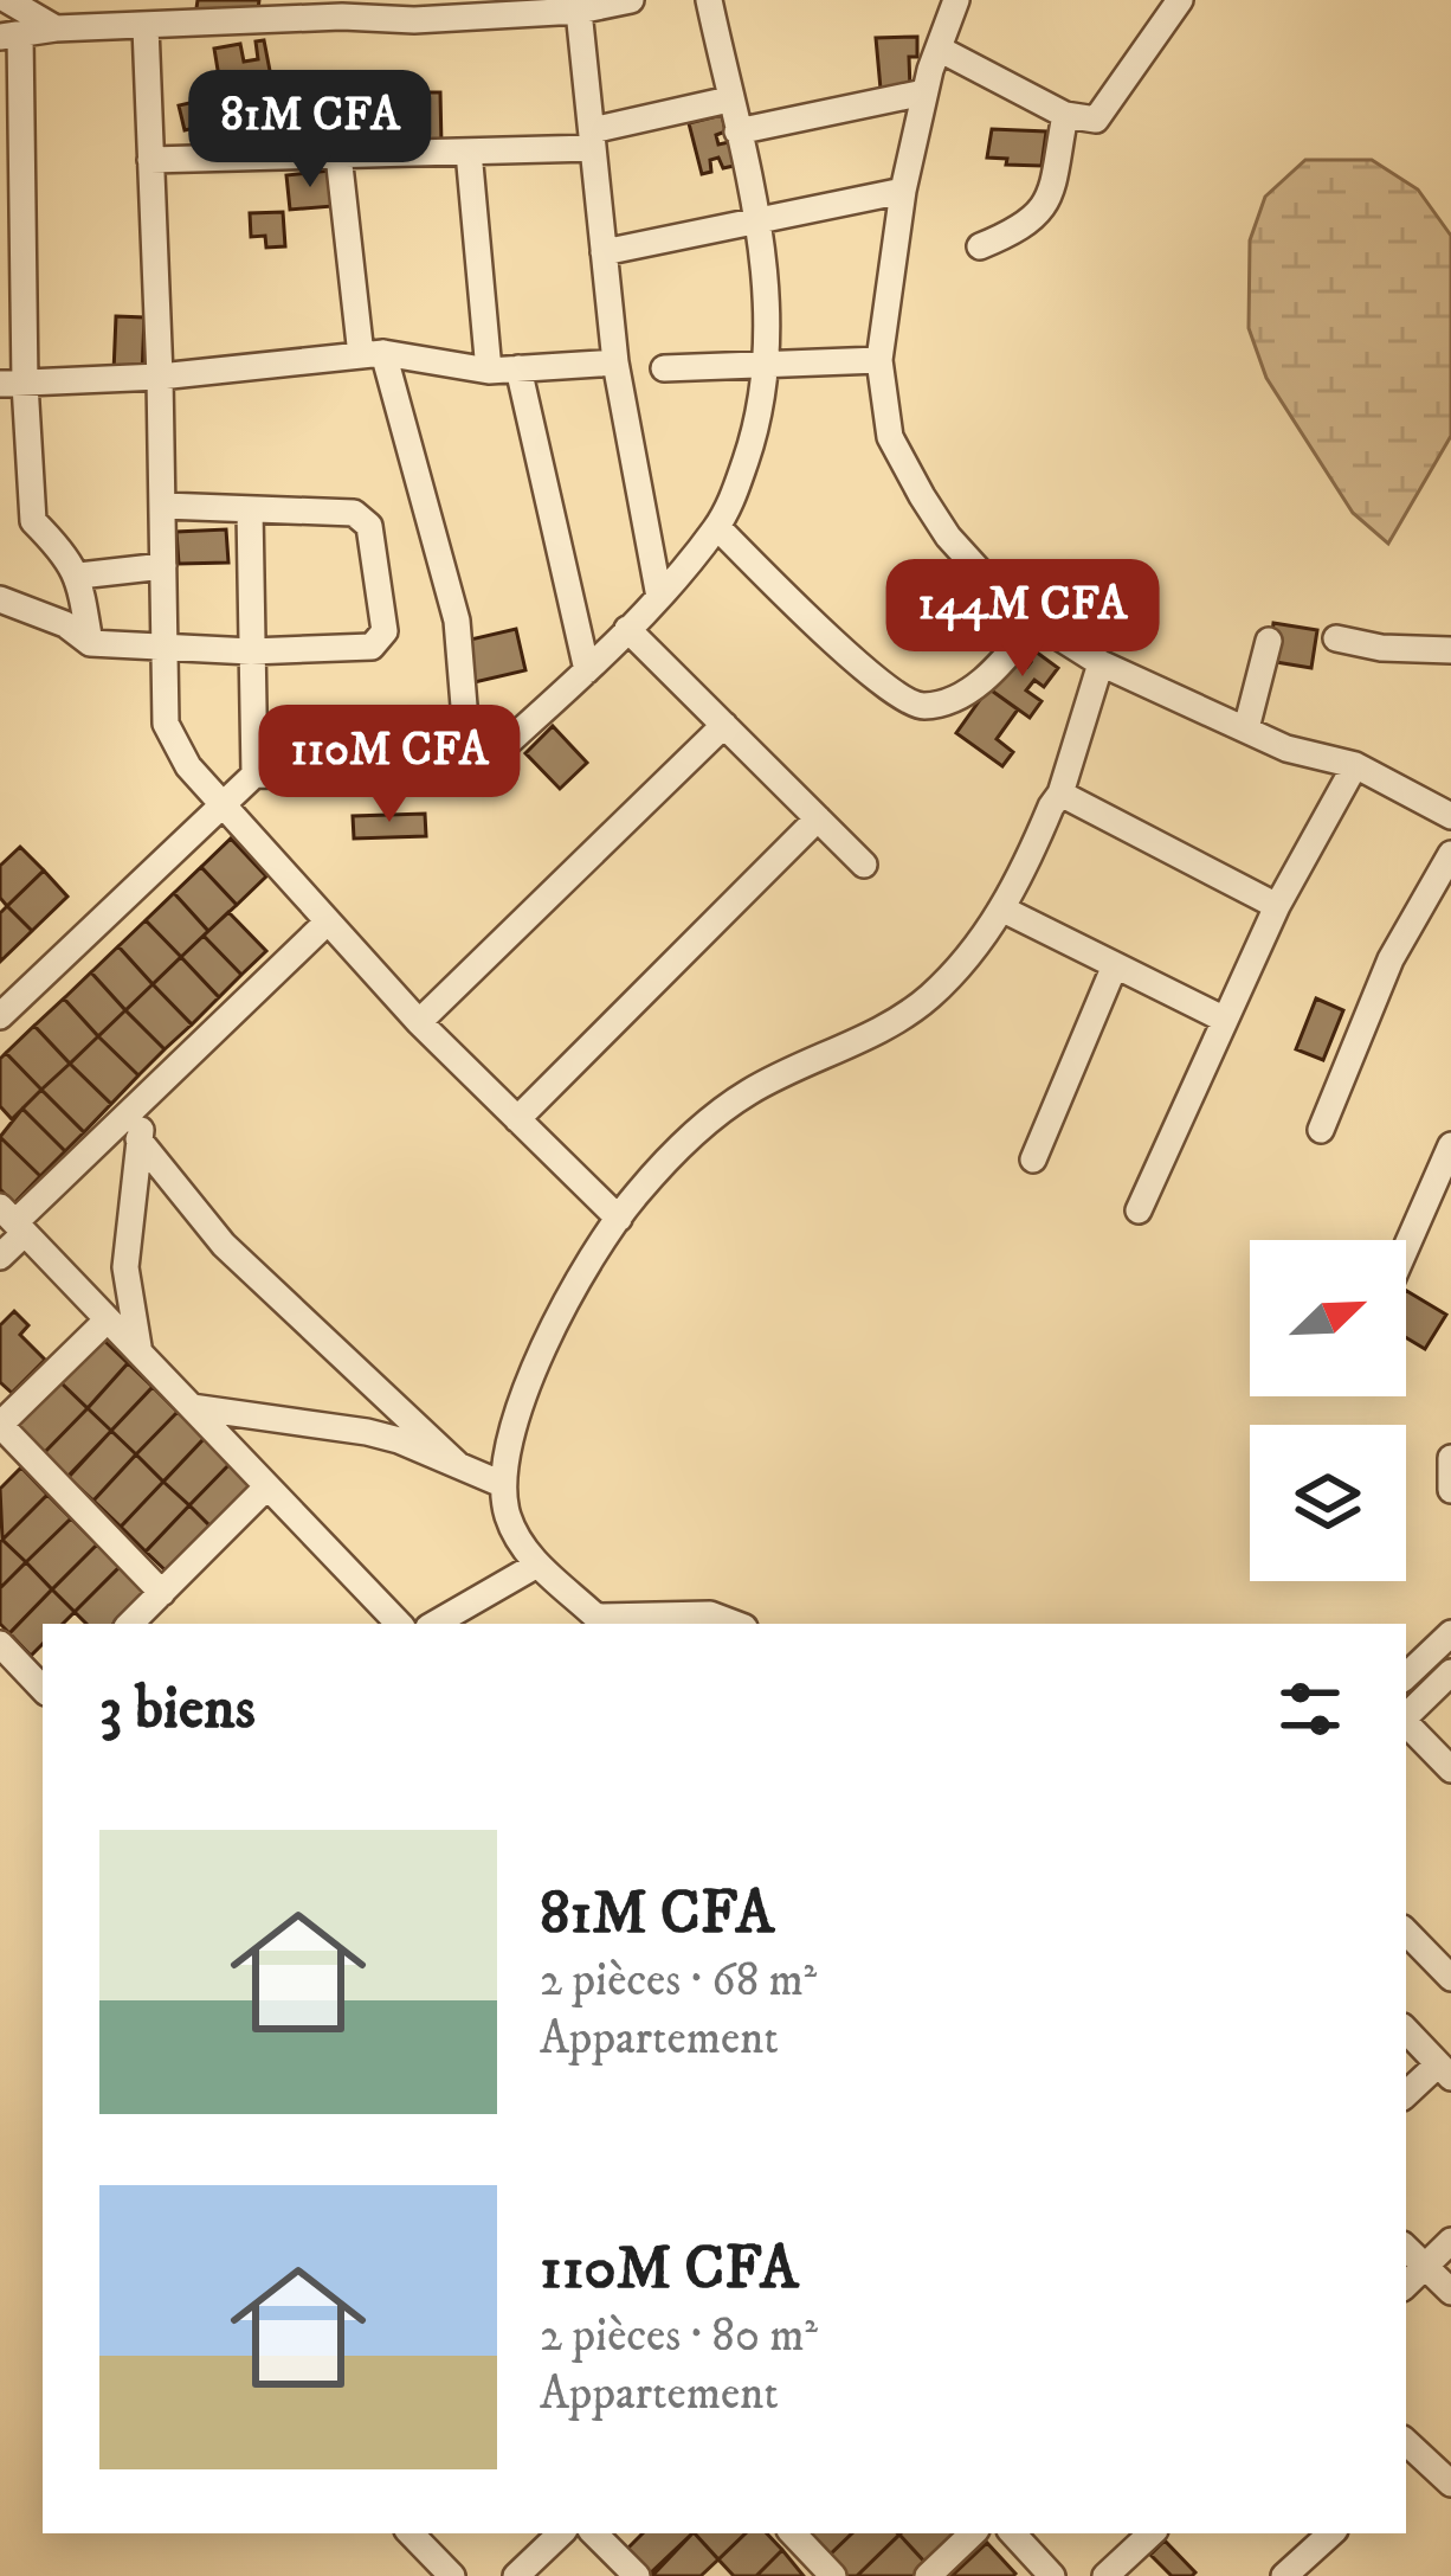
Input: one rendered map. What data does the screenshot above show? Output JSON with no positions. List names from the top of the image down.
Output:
{
  "north": "top right",
  "page": {
    "price": ["81M CFA", "144M CFA", "110M CFA"],
    "heading": "3 biens",
    "list": [
      {
        "name": "81M CFA",
        "note": "2 pièces · 68 m² · Appartement"
      },
      {
        "name": "110M CFA",
        "note": "2 pièces · 80 m² · Appartement"
      }
    ]
  }
}
